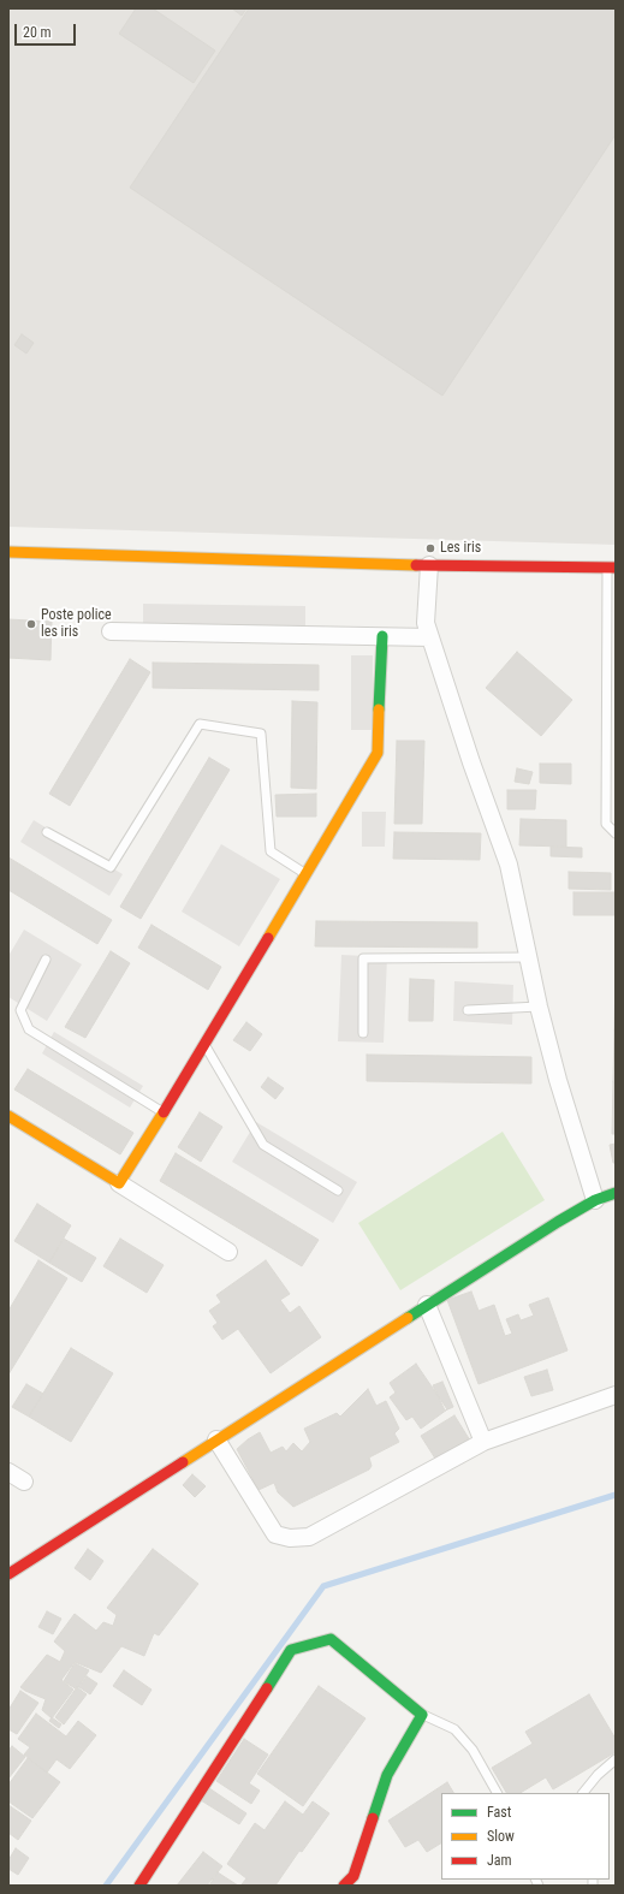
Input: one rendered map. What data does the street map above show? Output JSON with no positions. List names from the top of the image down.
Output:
{
  "places": ["Les iris", "Poste police les iris"],
  "legend": ["Fast", "Slow", "Jam"],
  "scale_bar": "20 m"
}
